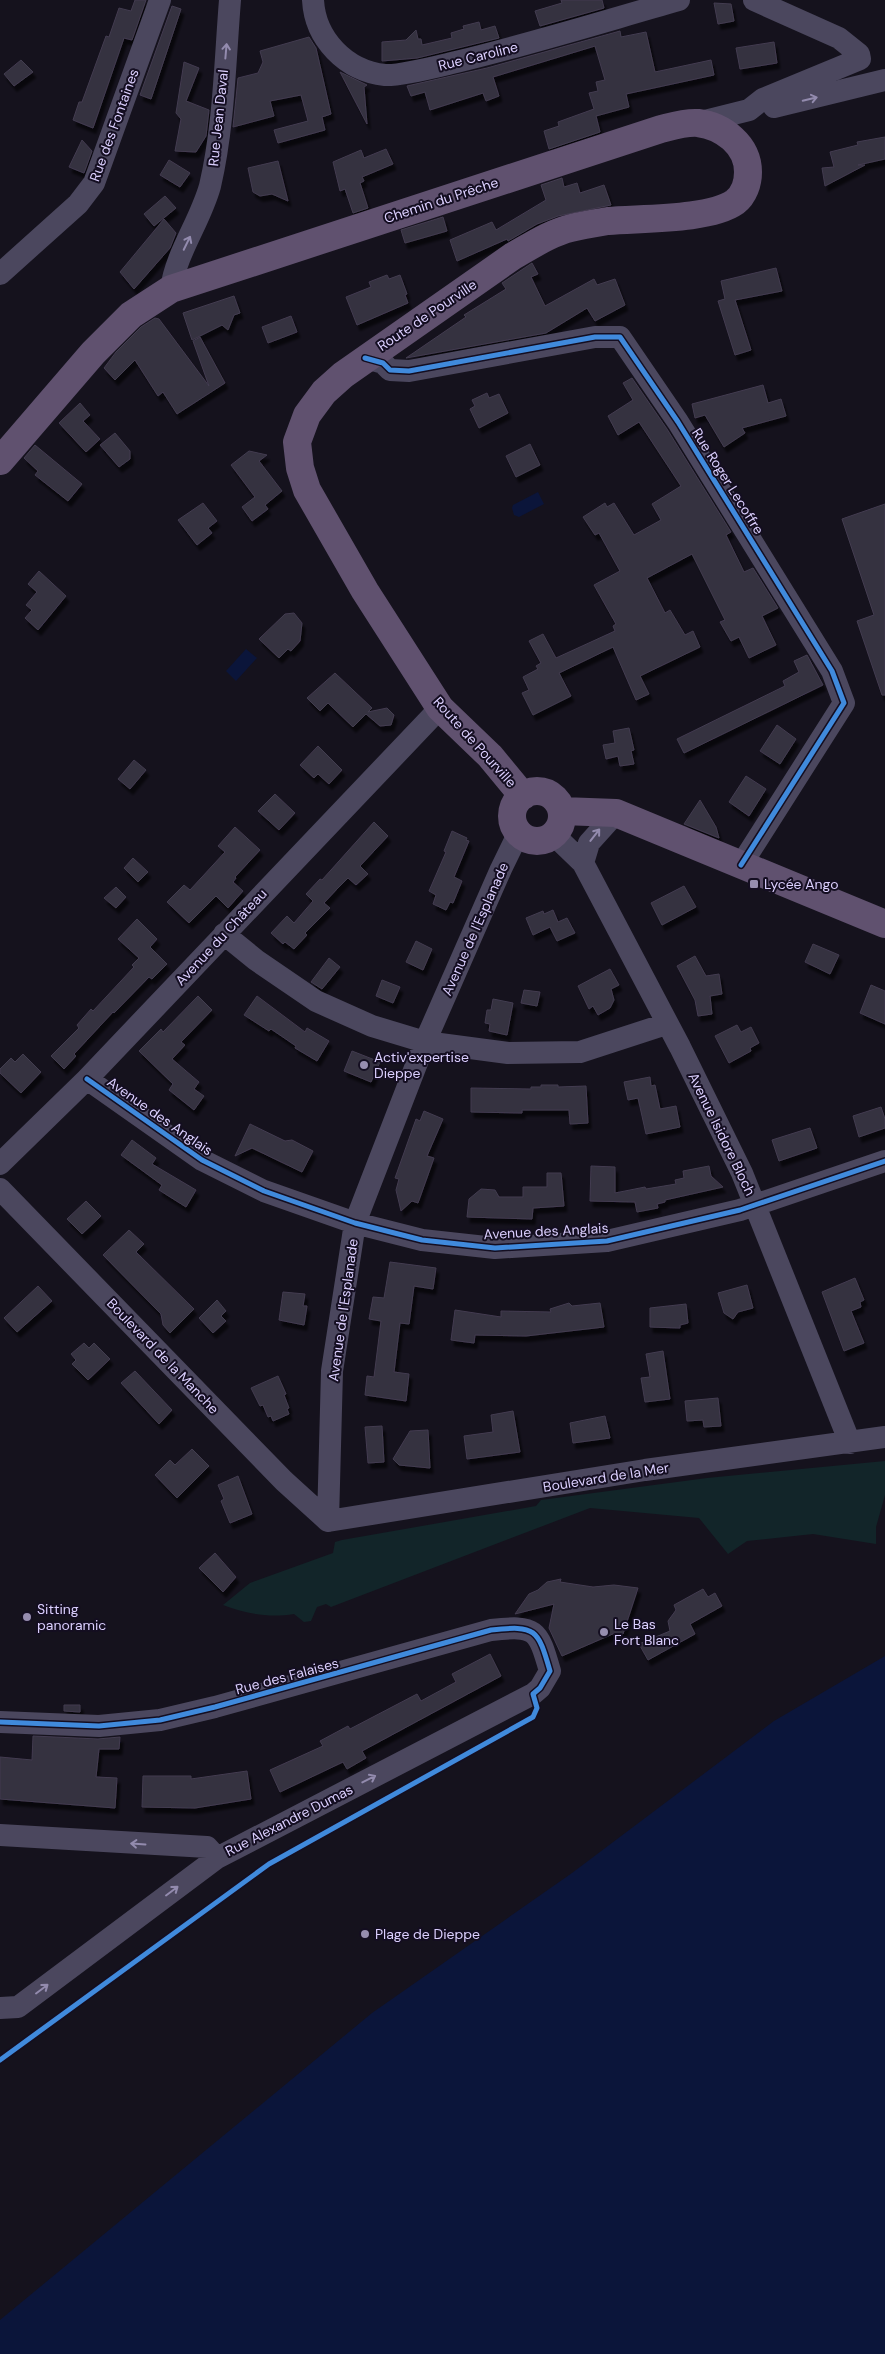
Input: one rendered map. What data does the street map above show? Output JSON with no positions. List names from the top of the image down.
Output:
{
  "streets": {
    "main road": ["Chemin du Prêche", "Route de Pourville"],
    "street": [
      "Rue Caroline",
      "Rue Jean Daval",
      "Rue des Fontaines",
      "Rue Roger Lecoffre",
      "Avenue de l'Esplanade",
      "Avenue du Château",
      "Avenue des Anglais",
      "Avenue Isidore Bloch",
      "Boulevard de la Manche",
      "Boulevard de la Mer",
      "Rue des Falaises",
      "Rue Alexandre Dumas"
    ]
  },
  "crossings": [
    ["Rue Jean Daval", "Chemin du Prêche"],
    ["Chemin du Prêche", "Route de Pourville"],
    ["Route de Pourville", "Rue Roger Lecoffre"],
    ["Route de Pourville", "Avenue de l'Esplanade"],
    ["Route de Pourville", "Avenue du Château"],
    ["Route de Pourville", "Avenue Isidore Bloch"],
    ["Avenue de l'Esplanade", "Avenue des Anglais"],
    ["Avenue de l'Esplanade", "Avenue Isidore Bloch"],
    ["Avenue de l'Esplanade", "Boulevard de la Manche"],
    ["Avenue de l'Esplanade", "Boulevard de la Mer"],
    ["Avenue du Château", "Avenue des Anglais"],
    ["Avenue des Anglais", "Avenue Isidore Bloch"],
    ["Avenue Isidore Bloch", "Boulevard de la Mer"],
    ["Boulevard de la Manche", "Boulevard de la Mer"],
    ["Rue des Falaises", "Rue Alexandre Dumas"]
  ],
  "one_way": ["Rue Jean Daval"],
  "places": {
    "transit": ["Lycée Ango"],
    "other": [
      "Activ'expertise Dieppe",
      "Sitting panoramic",
      "Le Bas Fort Blanc",
      "Plage de Dieppe"
    ]
  }
}
